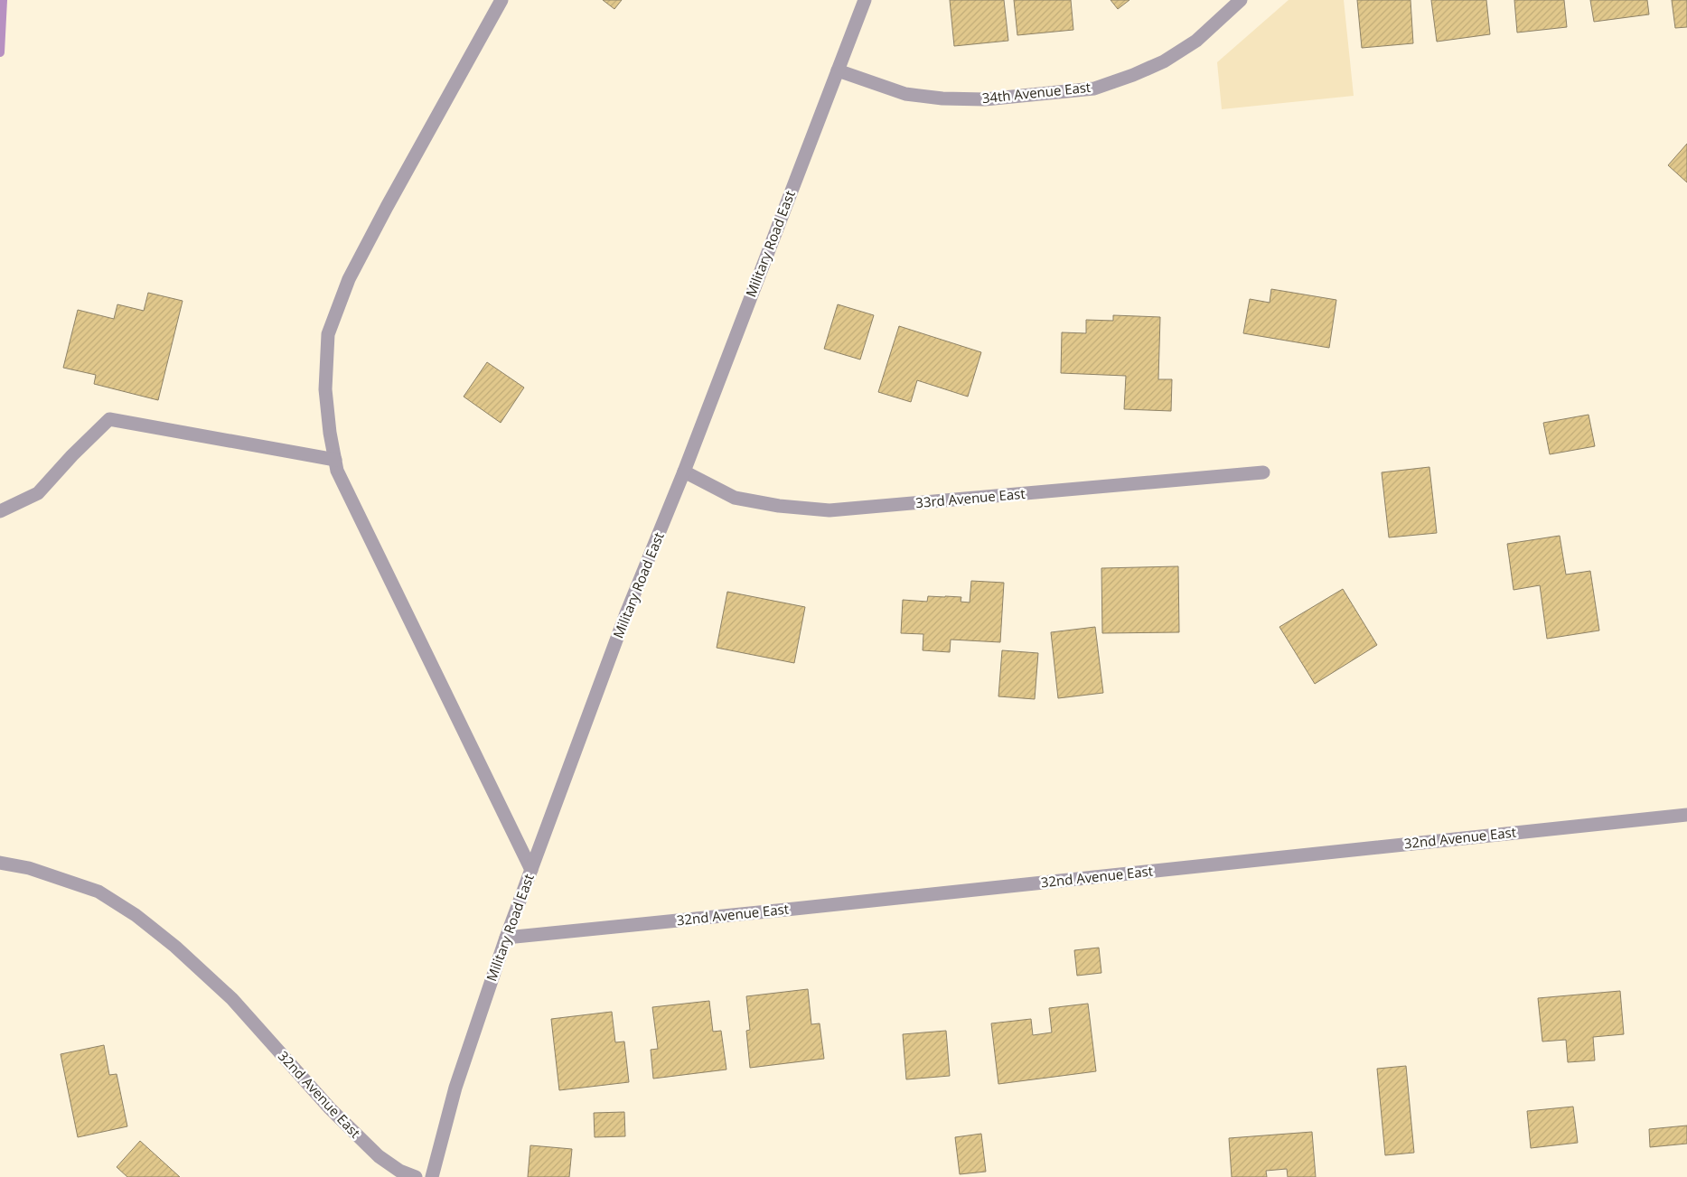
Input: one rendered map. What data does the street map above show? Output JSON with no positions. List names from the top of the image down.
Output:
{
  "streets": {
    "street": [
      "34th Avenue East",
      "Military Road East",
      "33rd Avenue East",
      "32nd Avenue East"
    ]
  },
  "crossings": [
    ["34th Avenue East", "Military Road East"],
    ["Military Road East", "33rd Avenue East"],
    ["Military Road East", "32nd Avenue East"]
  ]
}
